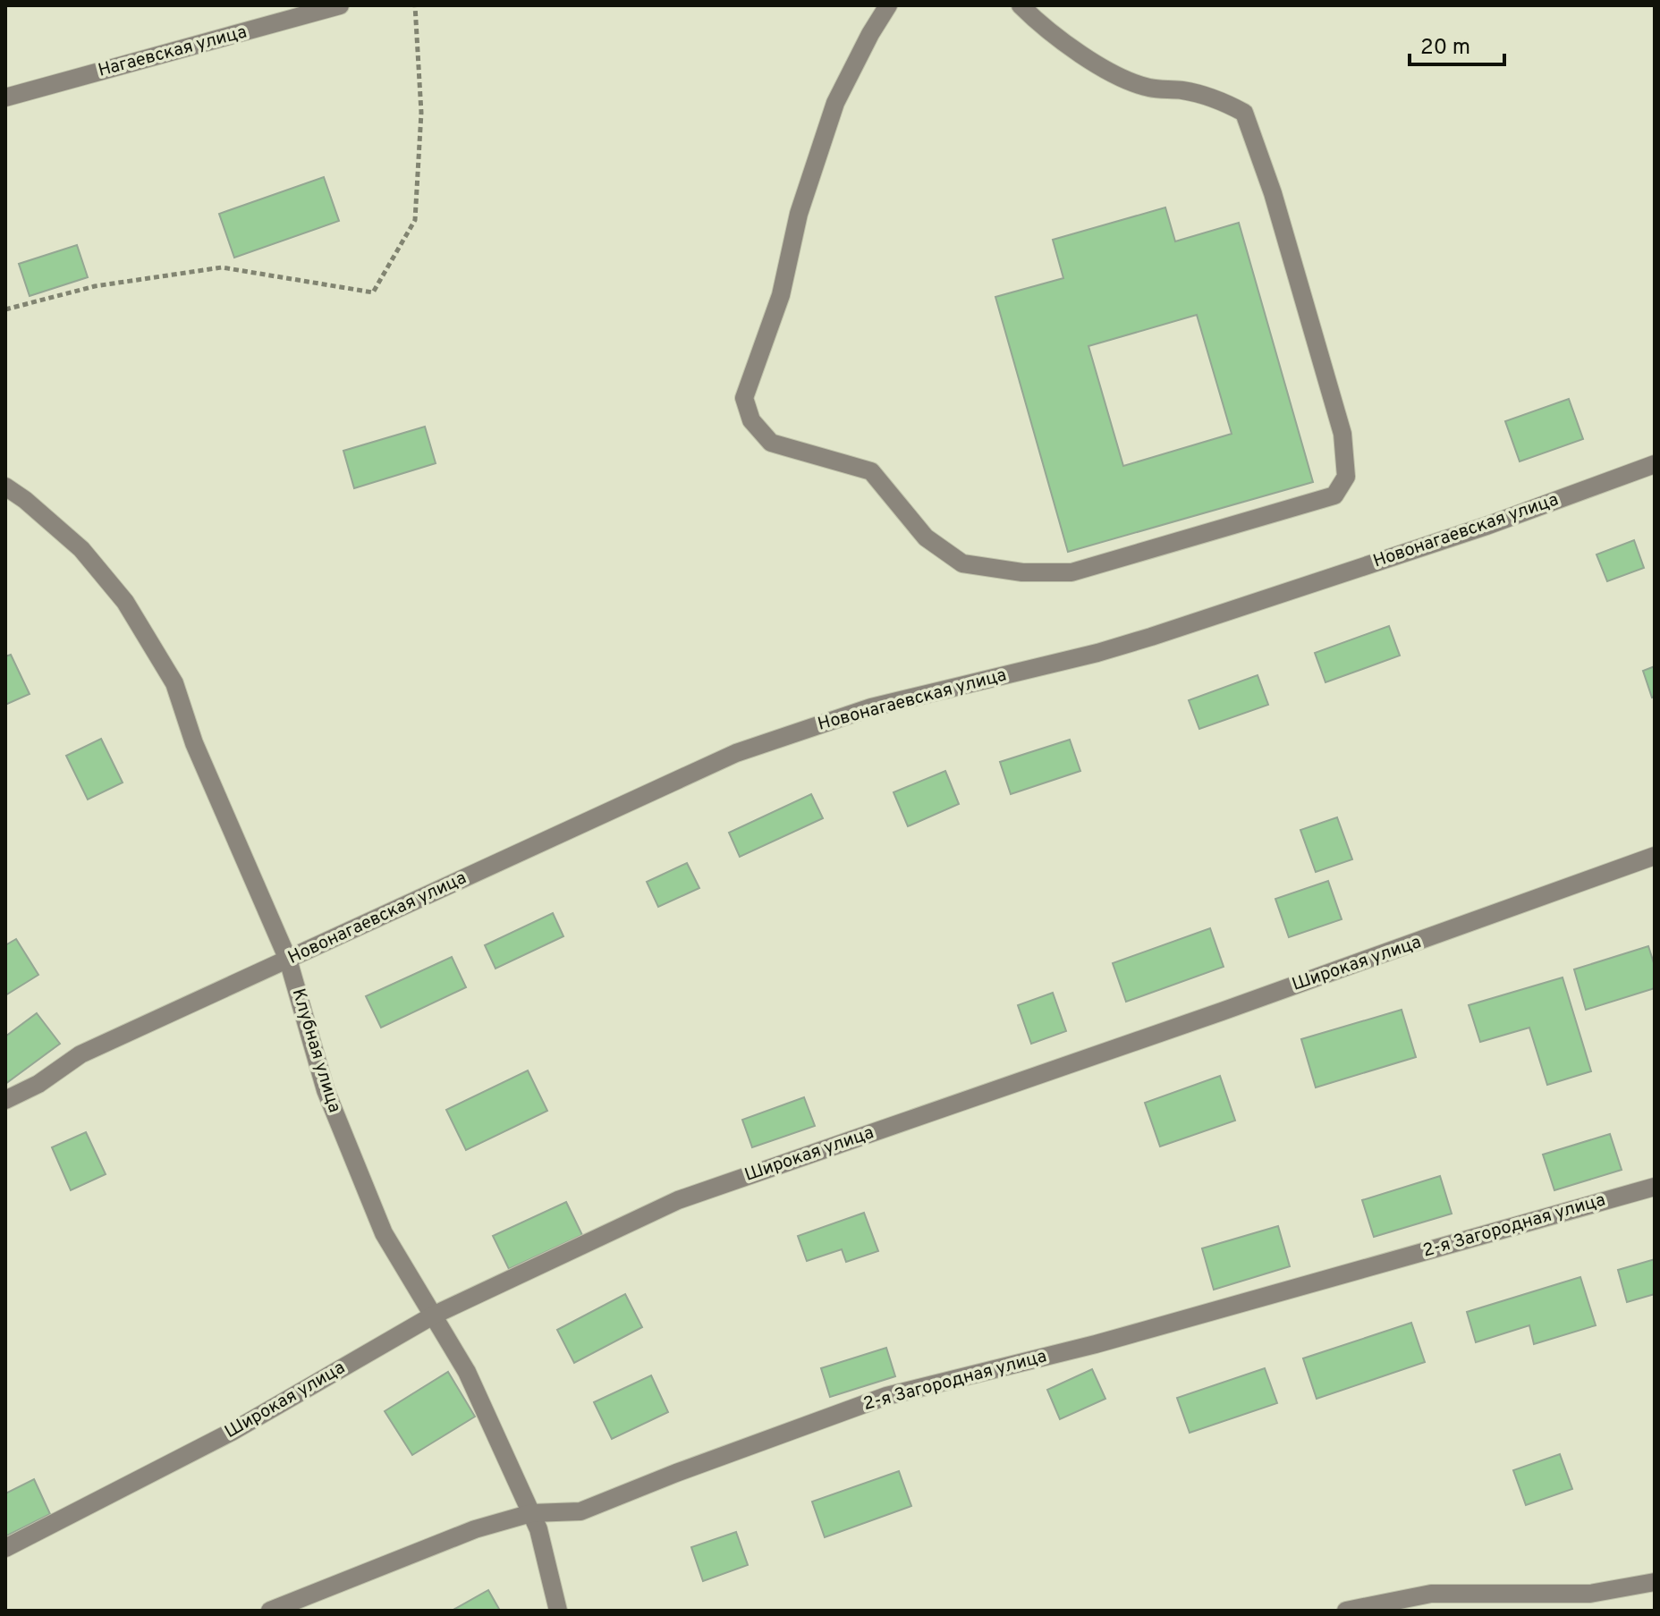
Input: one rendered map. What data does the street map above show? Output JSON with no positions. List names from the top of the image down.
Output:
{
  "streets": {
    "street": [
      "Нагаевская улица",
      "Новонагаевская улица",
      "Широкая улица",
      "Клубная улица",
      "2-я Загородная улица"
    ]
  },
  "crossings": [
    ["Новонагаевская улица", "Клубная улица"],
    ["Широкая улица", "Клубная улица"],
    ["Клубная улица", "2-я Загородная улица"]
  ],
  "scale_bar": "20 m"
}
